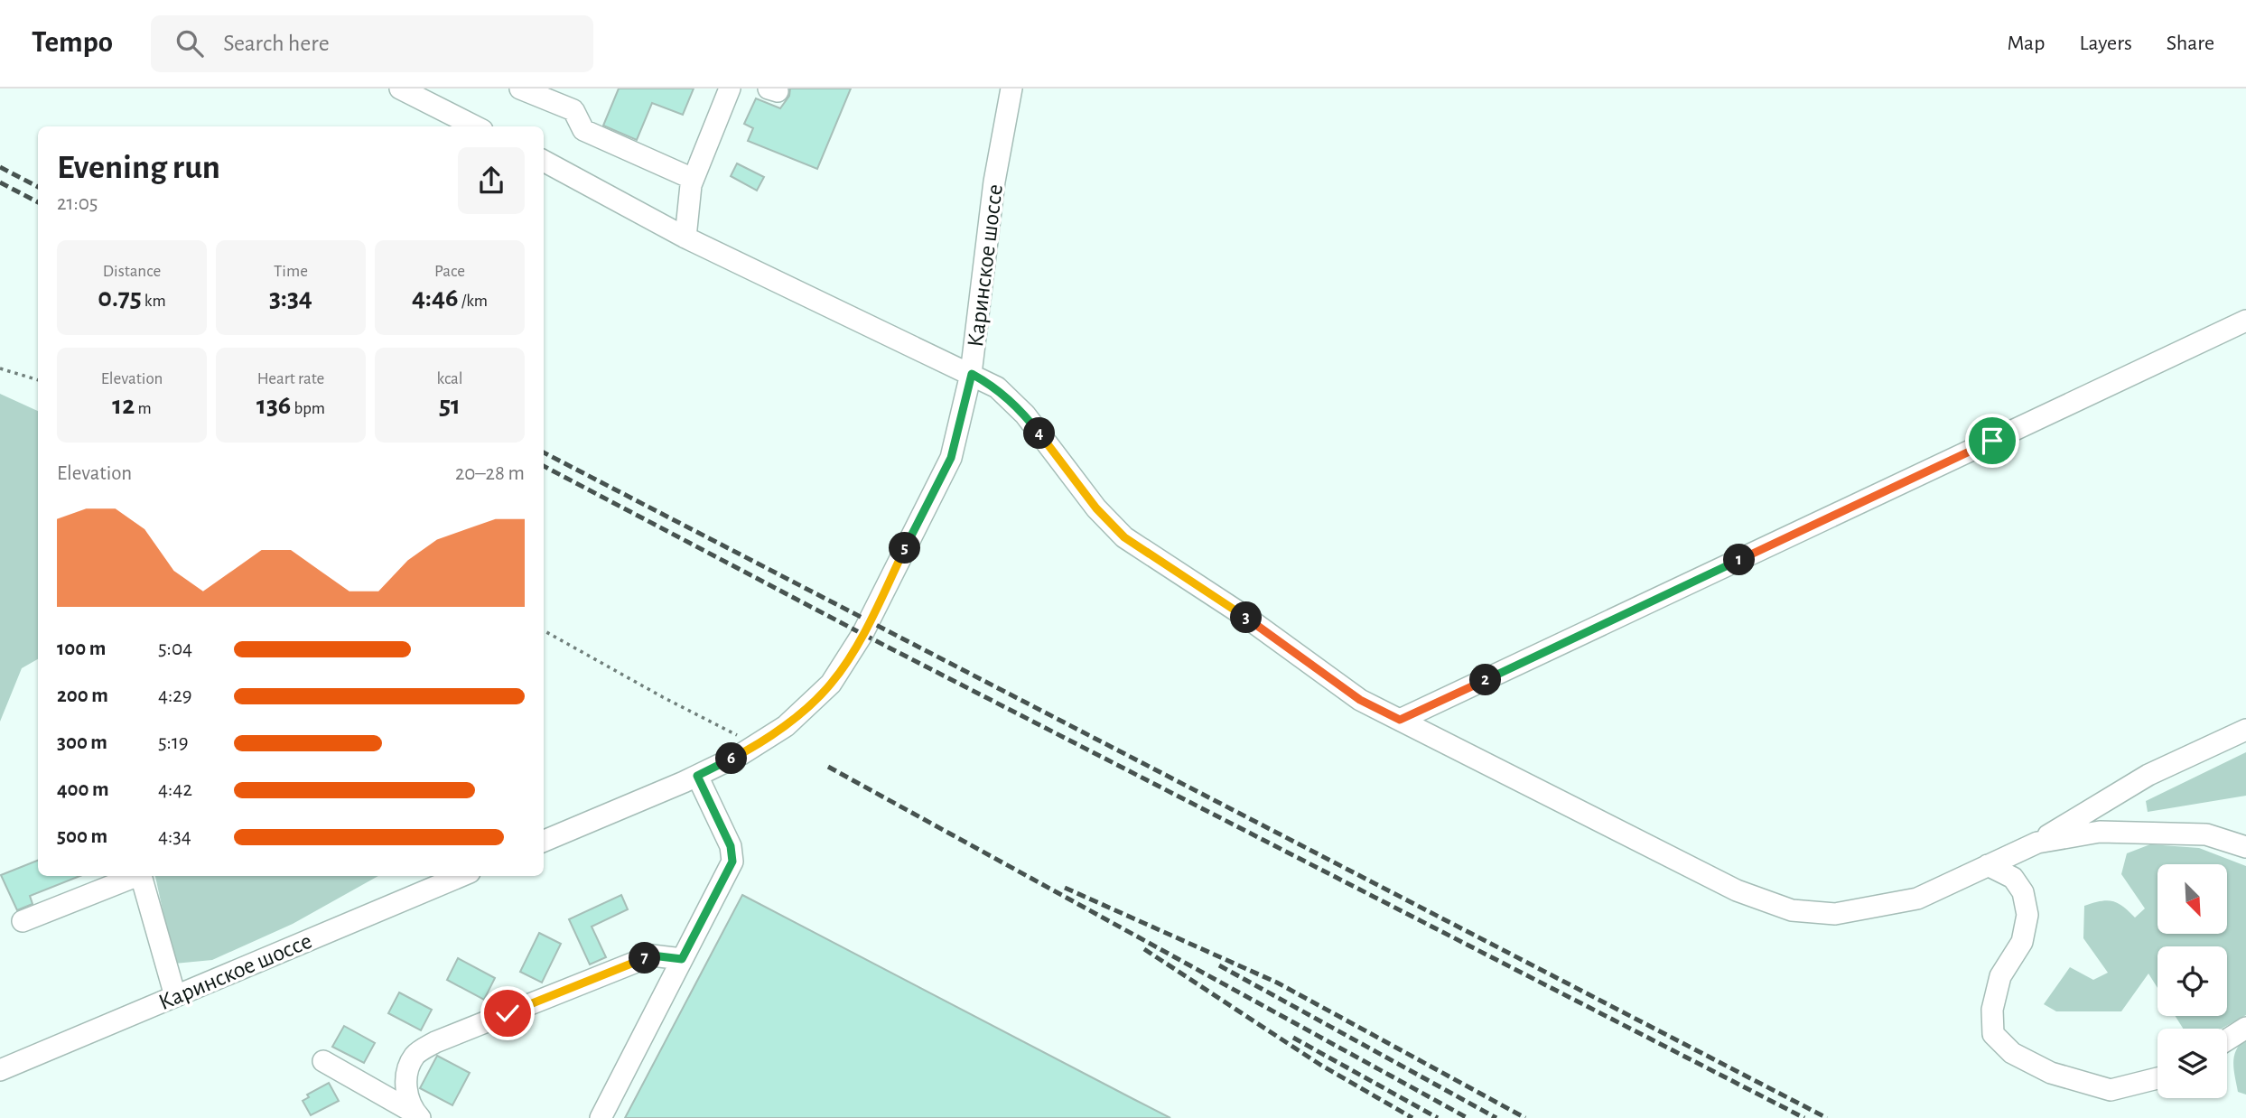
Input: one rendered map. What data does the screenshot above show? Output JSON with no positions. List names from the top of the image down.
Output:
{
  "streets": {
    "street": ["Каринское шоссе"]
  },
  "north": "bottom right",
  "page": {
    "header": "Tempo",
    "search": "Search here",
    "nav": ["Map", "Layers", "Share"],
    "heading": ["Evening run", "21:05"],
    "stats": [
      ["Distance", "0.75 km"],
      ["Time", "3:34"],
      ["Pace", "4:46 /km"],
      ["Elevation", "12 m"],
      ["Heart rate", "136 bpm"],
      ["kcal", "51"]
    ],
    "pins": [
      "4",
      "5",
      "1",
      "3",
      "2",
      "6",
      "7"
    ],
    "chart": ["Elevation", "20–28 m"],
    "list": [
      {
        "name": "100 m",
        "note": "5:04"
      },
      {
        "name": "200 m",
        "note": "4:29"
      },
      {
        "name": "300 m",
        "note": "5:19"
      },
      {
        "name": "400 m",
        "note": "4:42"
      },
      {
        "name": "500 m",
        "note": "4:34"
      }
    ]
  }
}
